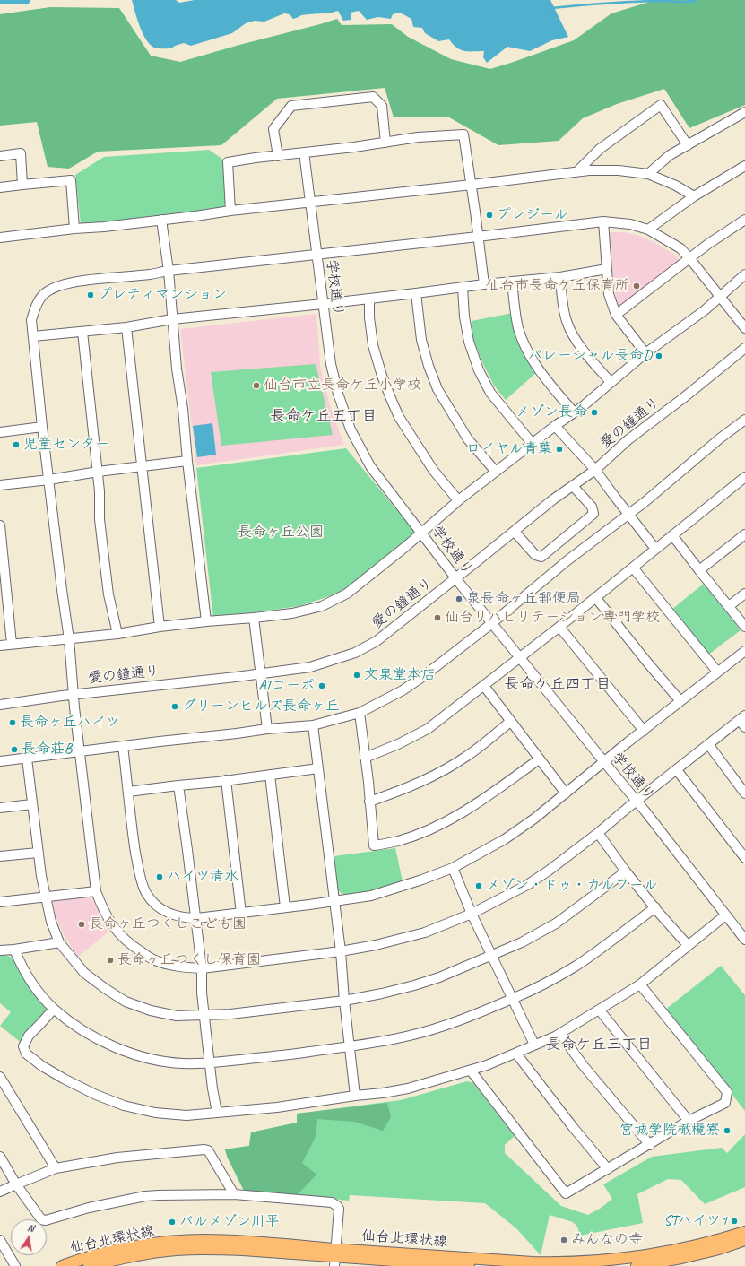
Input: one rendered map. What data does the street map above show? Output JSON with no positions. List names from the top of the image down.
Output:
{
  "streets": {
    "main road": ["仙台北環状線"],
    "street": ["学校通り", "愛の鐘通り"]
  },
  "crossings": [
    ["学校通り", "愛の鐘通り"]
  ],
  "districts": ["長命ケ丘五丁目", "長命ケ丘四丁目", "長命ケ丘三丁目"],
  "parks": ["長命ヶ丘公園"],
  "places": [
    "プレジール",
    "仙台市長命ケ丘保育所",
    "プレティマンション",
    "パレーシャル長命D",
    "仙台市立長命ケ丘小学校",
    "メゾン長命",
    "児童センター",
    "ロイヤル青葉",
    "泉長命ヶ丘郵便局",
    "仙台リハビリテーション専門学校",
    "文泉堂本店",
    "ATコーポ",
    "グリーンヒルズ長命ヶ丘",
    "長命ヶ丘ハイツ",
    "長命荘B",
    "ハイツ清水",
    "メゾン・ドゥ・カルフール",
    "長命ヶ丘つくしこども園",
    "長命ヶ丘つくし保育園",
    "宮城学院橄欖寮",
    "STハイツ1",
    "パルメゾン川平",
    "みんなの寺"
  ],
  "north": "top"
}
